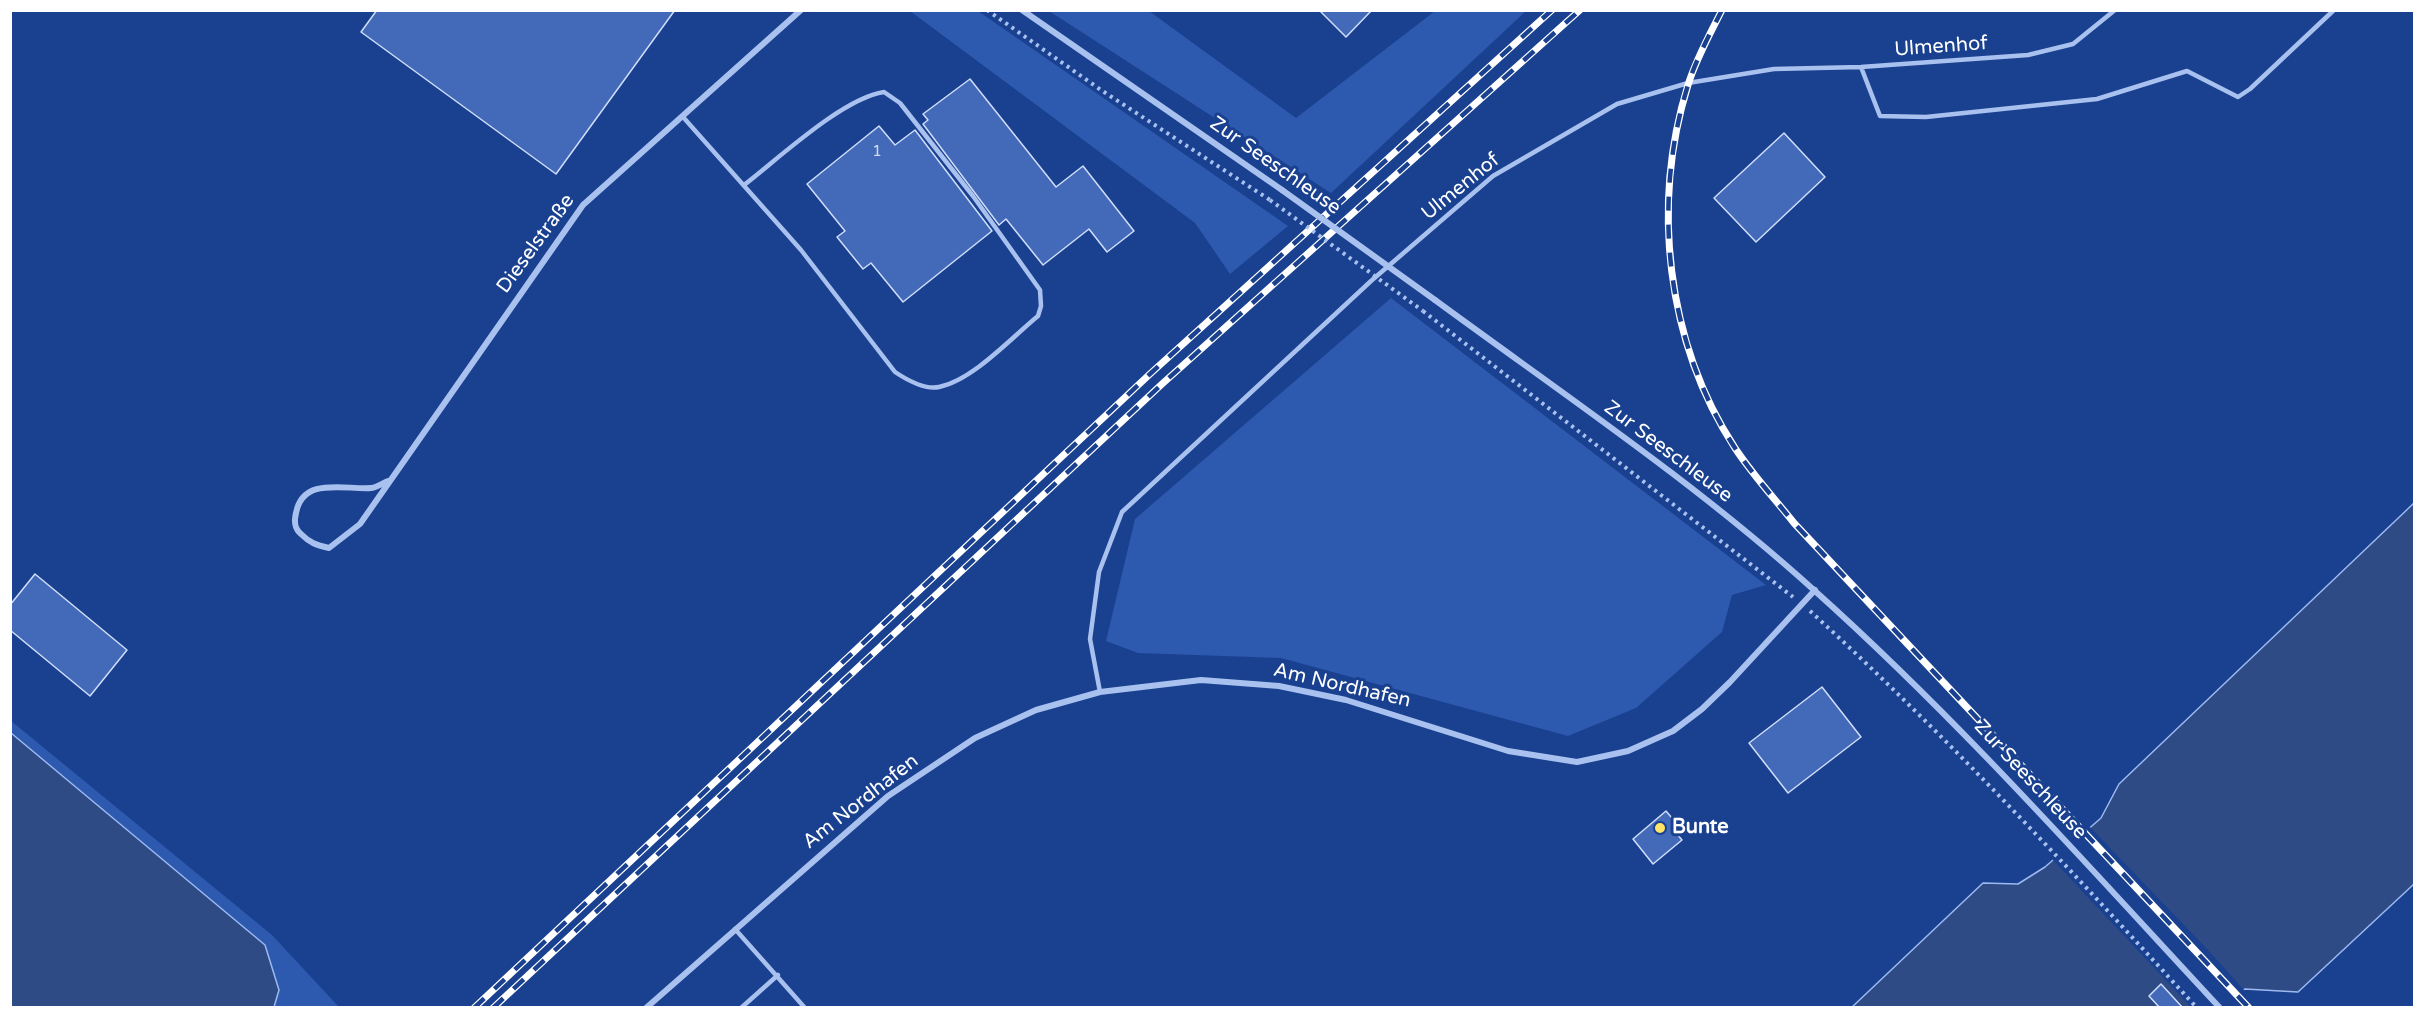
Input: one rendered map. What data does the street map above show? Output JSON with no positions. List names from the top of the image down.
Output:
{
  "streets": {
    "street": ["Zur Seeschleuse", "Dieselstraße", "Am Nordhafen"],
    "lane": ["Ulmenhof"]
  },
  "crossings": [
    ["Ulmenhof", "Am Nordhafen"],
    ["Zur Seeschleuse", "Am Nordhafen"]
  ],
  "places": ["Bunte"],
  "house_numbers": ["1"]
}
